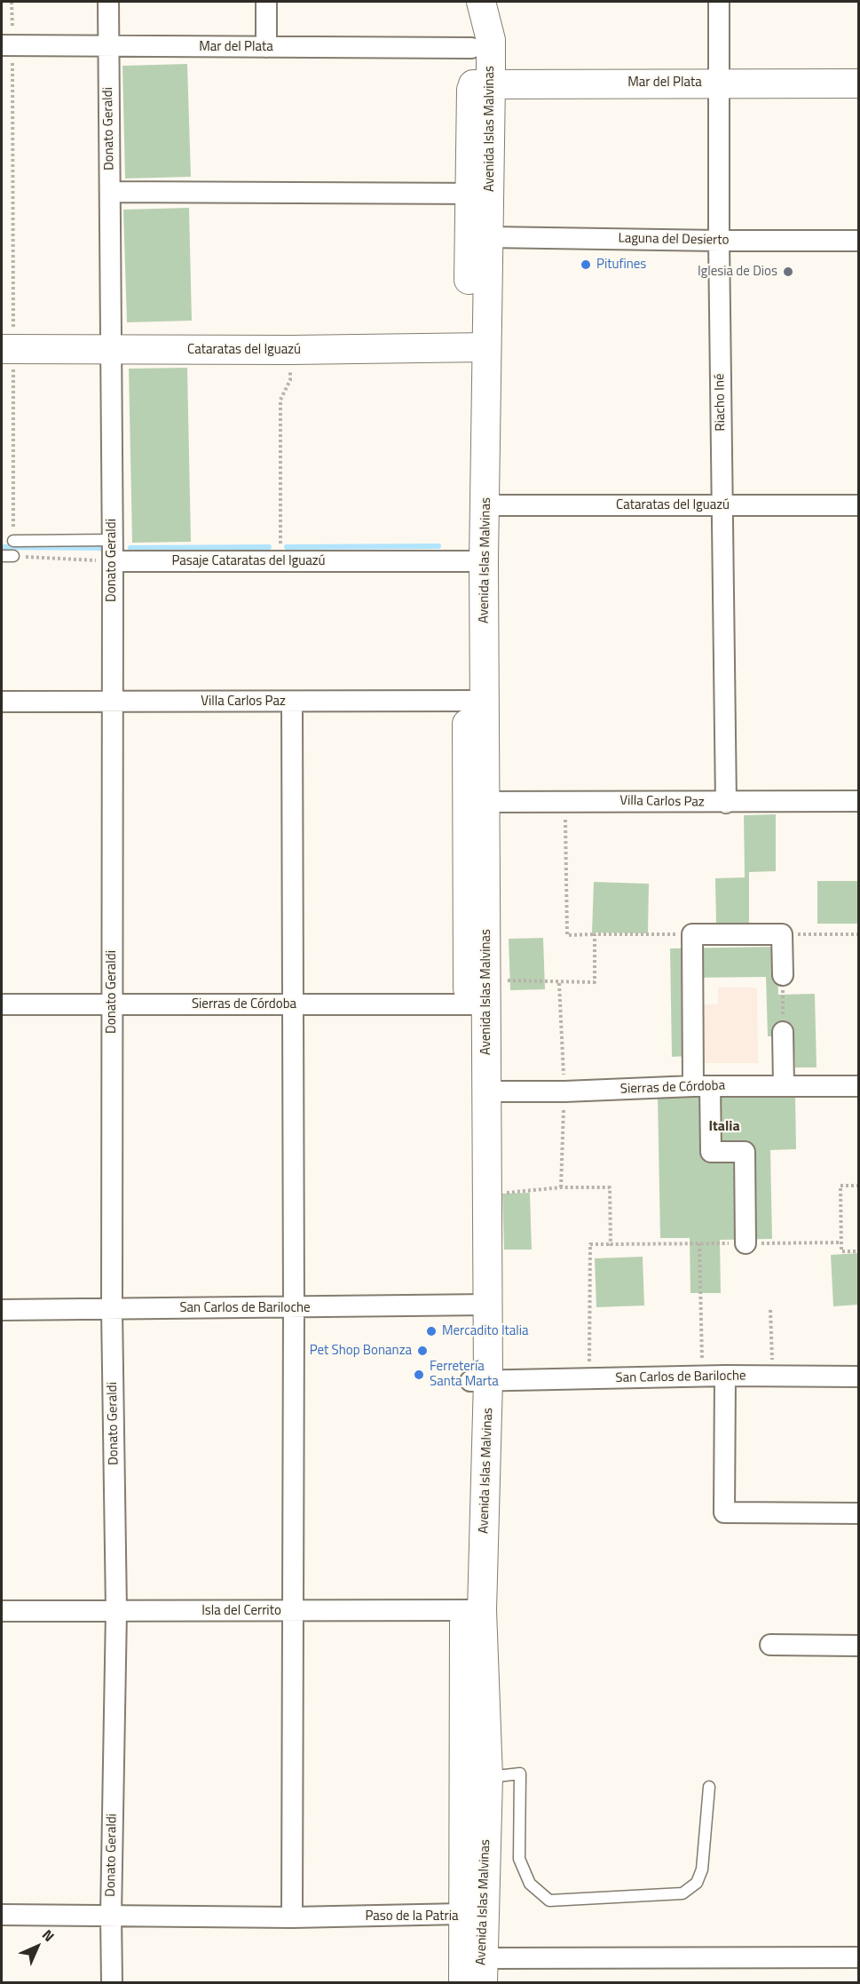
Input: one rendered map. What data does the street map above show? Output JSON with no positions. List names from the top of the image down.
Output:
{
  "streets": {
    "main road": ["Mar del Plata", "Avenida Islas Malvinas", "Cataratas del Iguazú"],
    "street": [
      "Donato Geraldi",
      "Laguna del Desierto",
      "Riacho Iné",
      "Pasaje Cataratas del Iguazú",
      "Villa Carlos Paz",
      "Sierras de Córdoba",
      "San Carlos de Bariloche",
      "Isla del Cerrito",
      "Paso de la Patria"
    ]
  },
  "crossings": [
    ["Mar del Plata", "Donato Geraldi"],
    ["Mar del Plata", "Avenida Islas Malvinas"],
    ["Mar del Plata", "Riacho Iné"],
    ["Donato Geraldi", "Cataratas del Iguazú"],
    ["Donato Geraldi", "Pasaje Cataratas del Iguazú"],
    ["Donato Geraldi", "Villa Carlos Paz"],
    ["Donato Geraldi", "Sierras de Córdoba"],
    ["Donato Geraldi", "San Carlos de Bariloche"],
    ["Donato Geraldi", "Isla del Cerrito"],
    ["Donato Geraldi", "Paso de la Patria"],
    ["Avenida Islas Malvinas", "Laguna del Desierto"],
    ["Avenida Islas Malvinas", "Cataratas del Iguazú"],
    ["Avenida Islas Malvinas", "Pasaje Cataratas del Iguazú"],
    ["Avenida Islas Malvinas", "Villa Carlos Paz"],
    ["Avenida Islas Malvinas", "Sierras de Córdoba"],
    ["Avenida Islas Malvinas", "San Carlos de Bariloche"],
    ["Avenida Islas Malvinas", "Isla del Cerrito"],
    ["Avenida Islas Malvinas", "Paso de la Patria"],
    ["Laguna del Desierto", "Riacho Iné"],
    ["Cataratas del Iguazú", "Riacho Iné"],
    ["Riacho Iné", "Villa Carlos Paz"]
  ],
  "districts": ["Italia"],
  "places": [
    "Pitufines",
    "Iglesia de Dios",
    "Mercadito Italia",
    "Pet Shop Bonanza",
    "Ferretería Santa Marta"
  ],
  "north": "top right"
}
